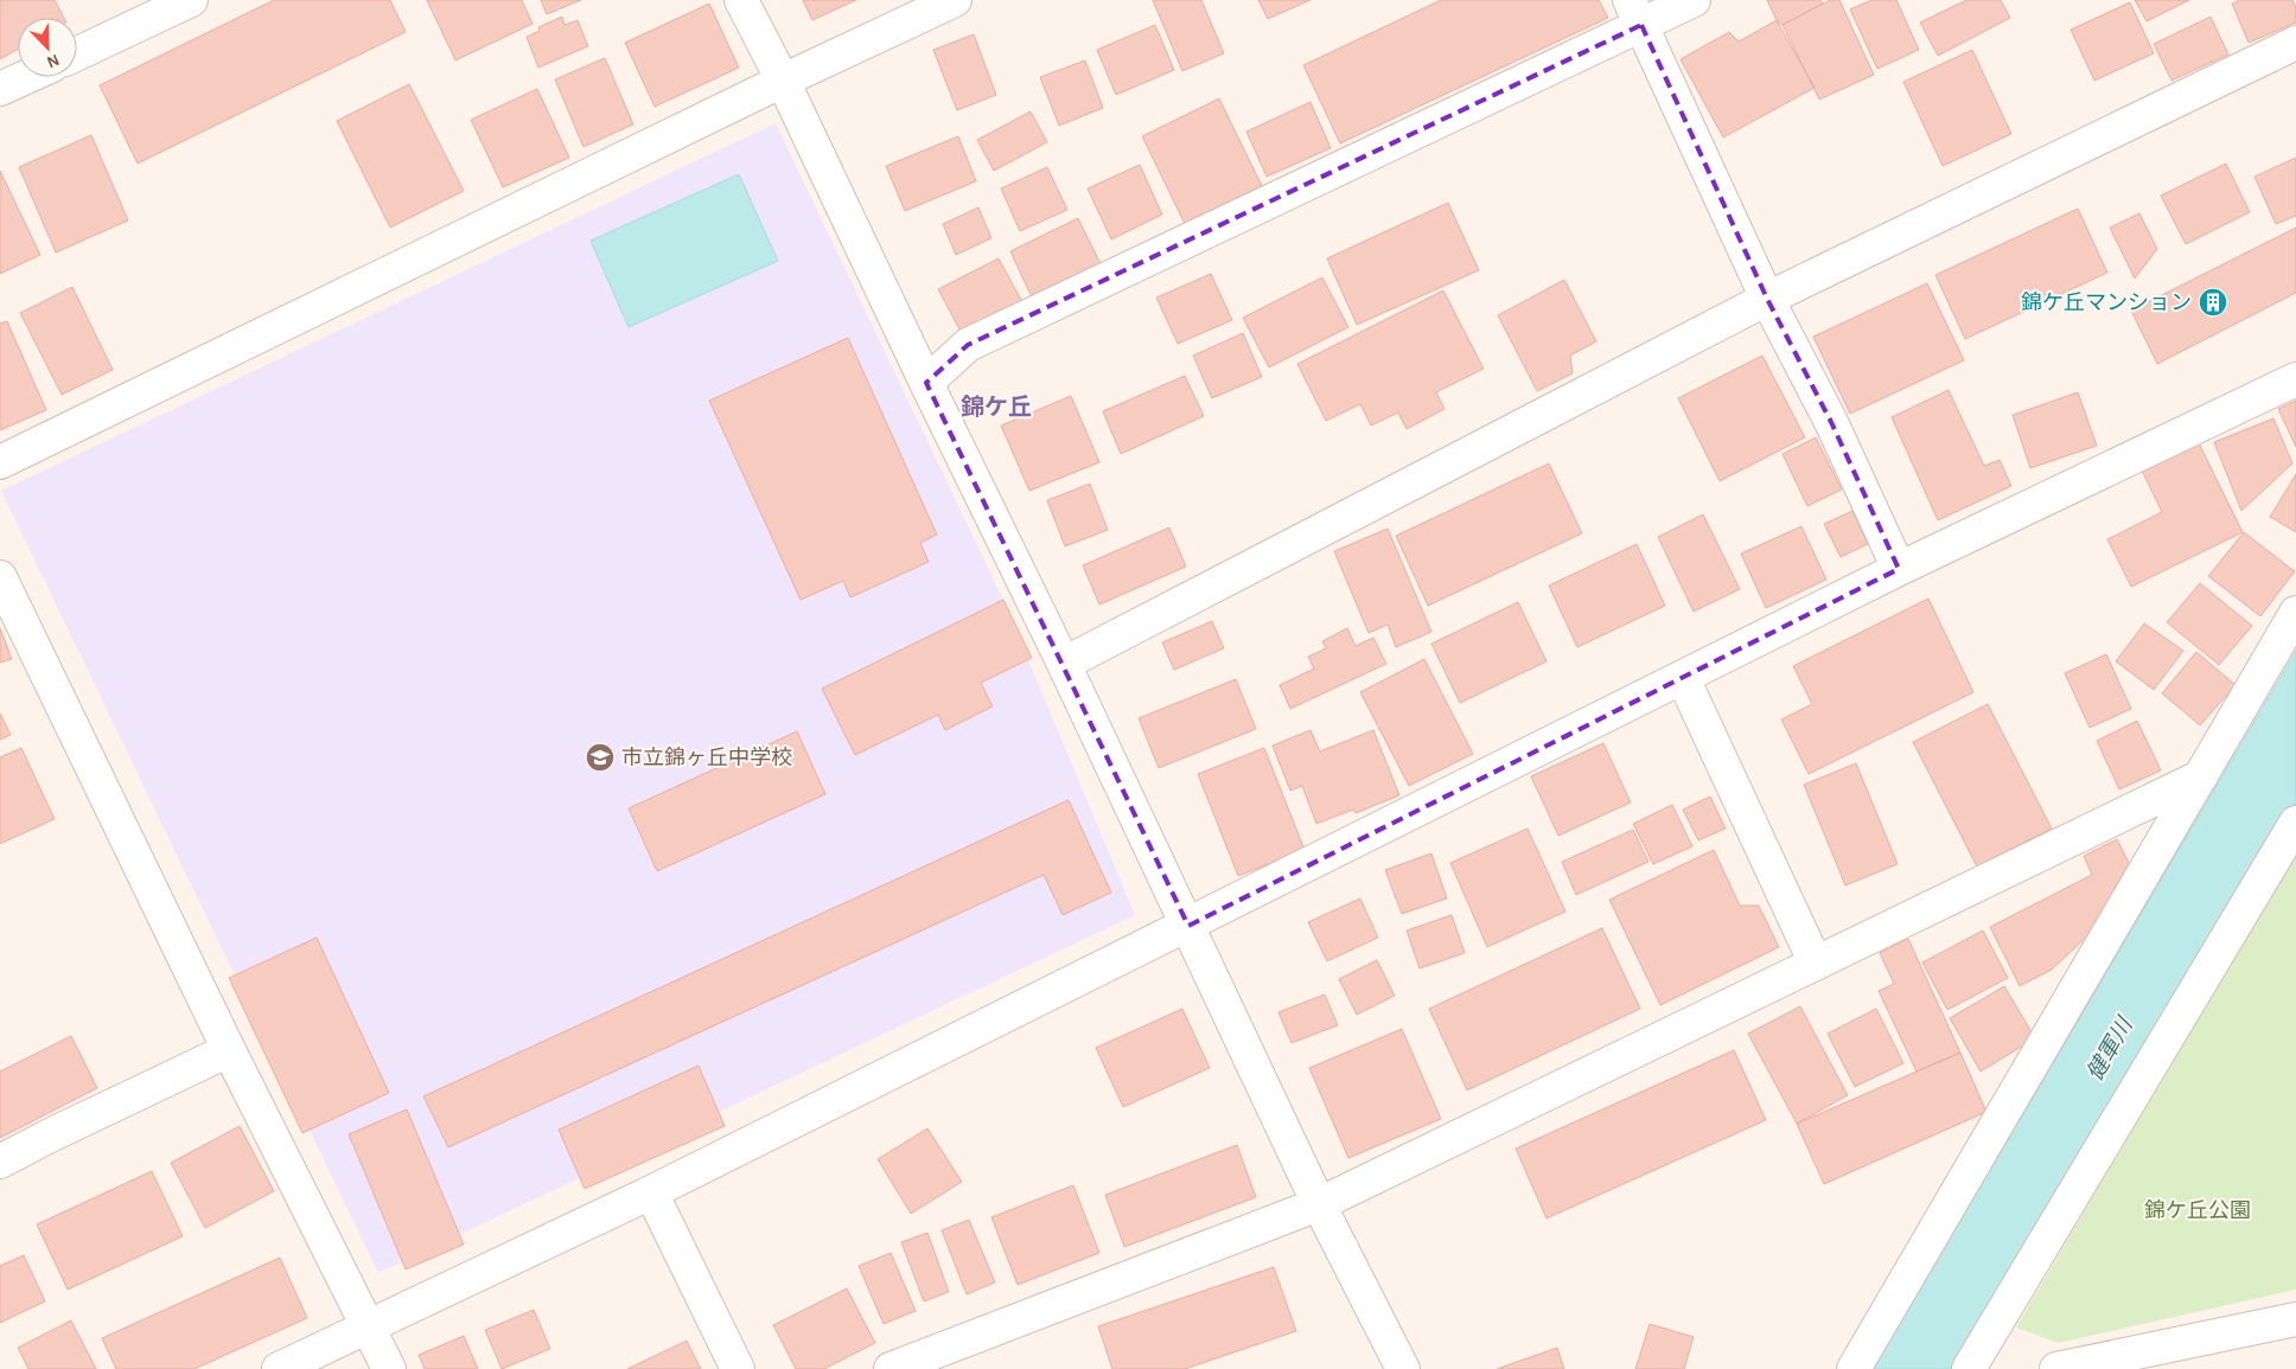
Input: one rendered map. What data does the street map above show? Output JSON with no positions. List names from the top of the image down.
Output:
{
  "districts": ["錦ケ丘"],
  "water": ["健軍川"],
  "parks": ["錦ケ丘公園"],
  "places": {
    "building": ["錦ケ丘マンション"],
    "school or university": ["市立錦ヶ丘中学校"]
  },
  "north": "bottom right"
}
